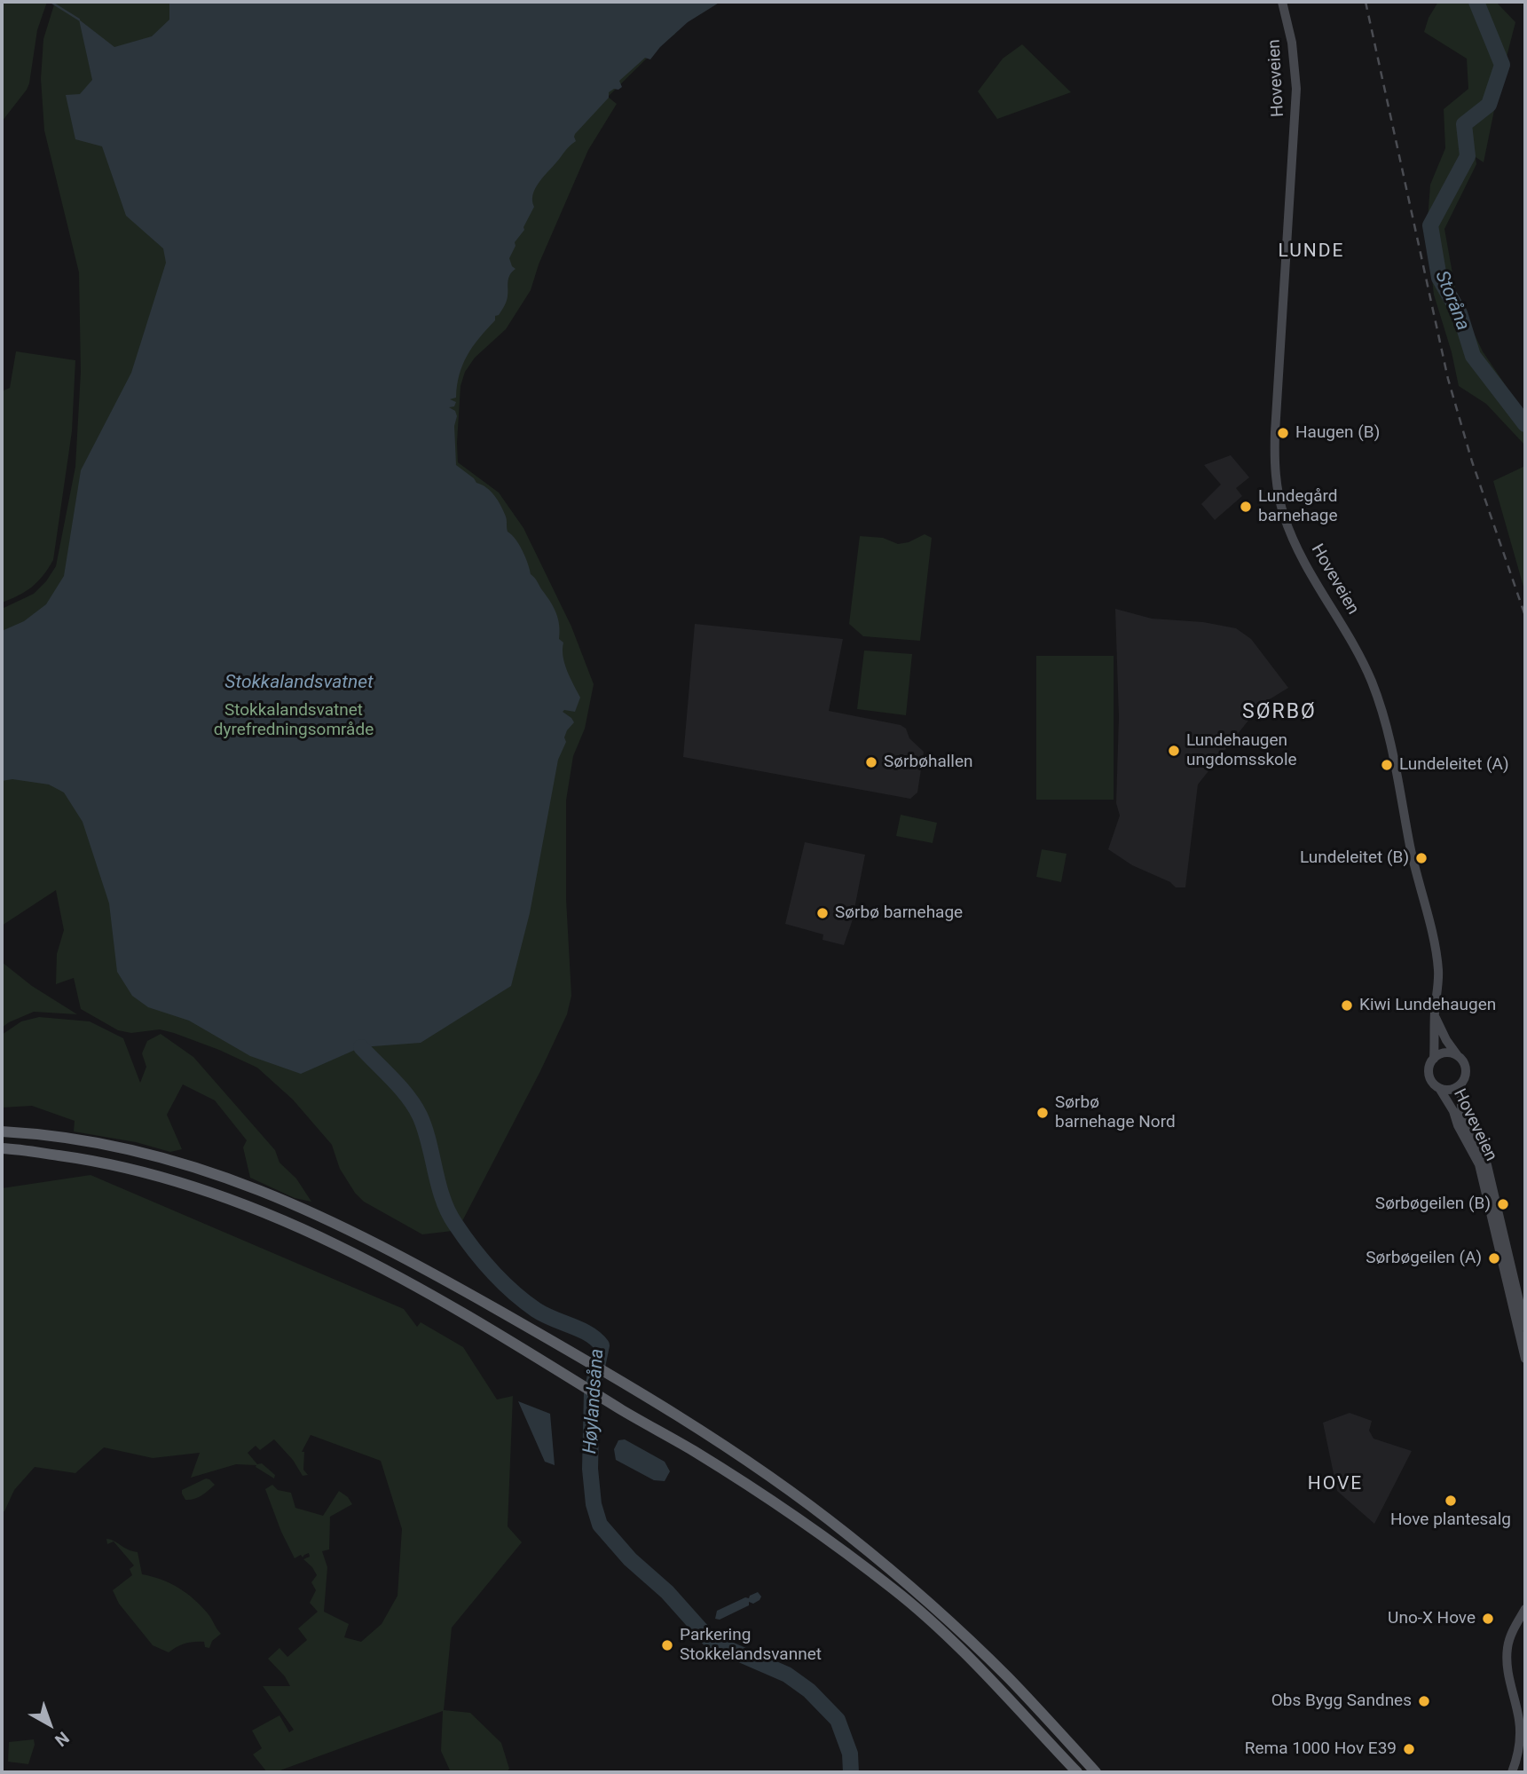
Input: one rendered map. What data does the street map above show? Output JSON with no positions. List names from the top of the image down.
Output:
{
  "streets": {
    "main road": ["Hoveveien"]
  },
  "districts": ["LUNDE", "SØRBØ", "HOVE"],
  "water": ["Storåna", "Stokkalandsvatnet", "Høylandsåna"],
  "parks": ["Stokkalandsvatnet dyrefredningsområde"],
  "places": [
    "Haugen (B)",
    "Lundegård barnehage",
    "Lundehaugen ungdomsskole",
    "Sørbøhallen",
    "Lundeleitet (A)",
    "Lundeleitet (B)",
    "Sørbø barnehage",
    "Kiwi Lundehaugen",
    "Sørbø barnehage Nord",
    "Sørbøgeilen (B)",
    "Sørbøgeilen (A)",
    "Hove plantesalg",
    "Uno-X Hove",
    "Parkering Stokkelandsvannet",
    "Obs Bygg Sandnes",
    "Rema 1000 Hov E39"
  ],
  "north": "bottom right"
}
